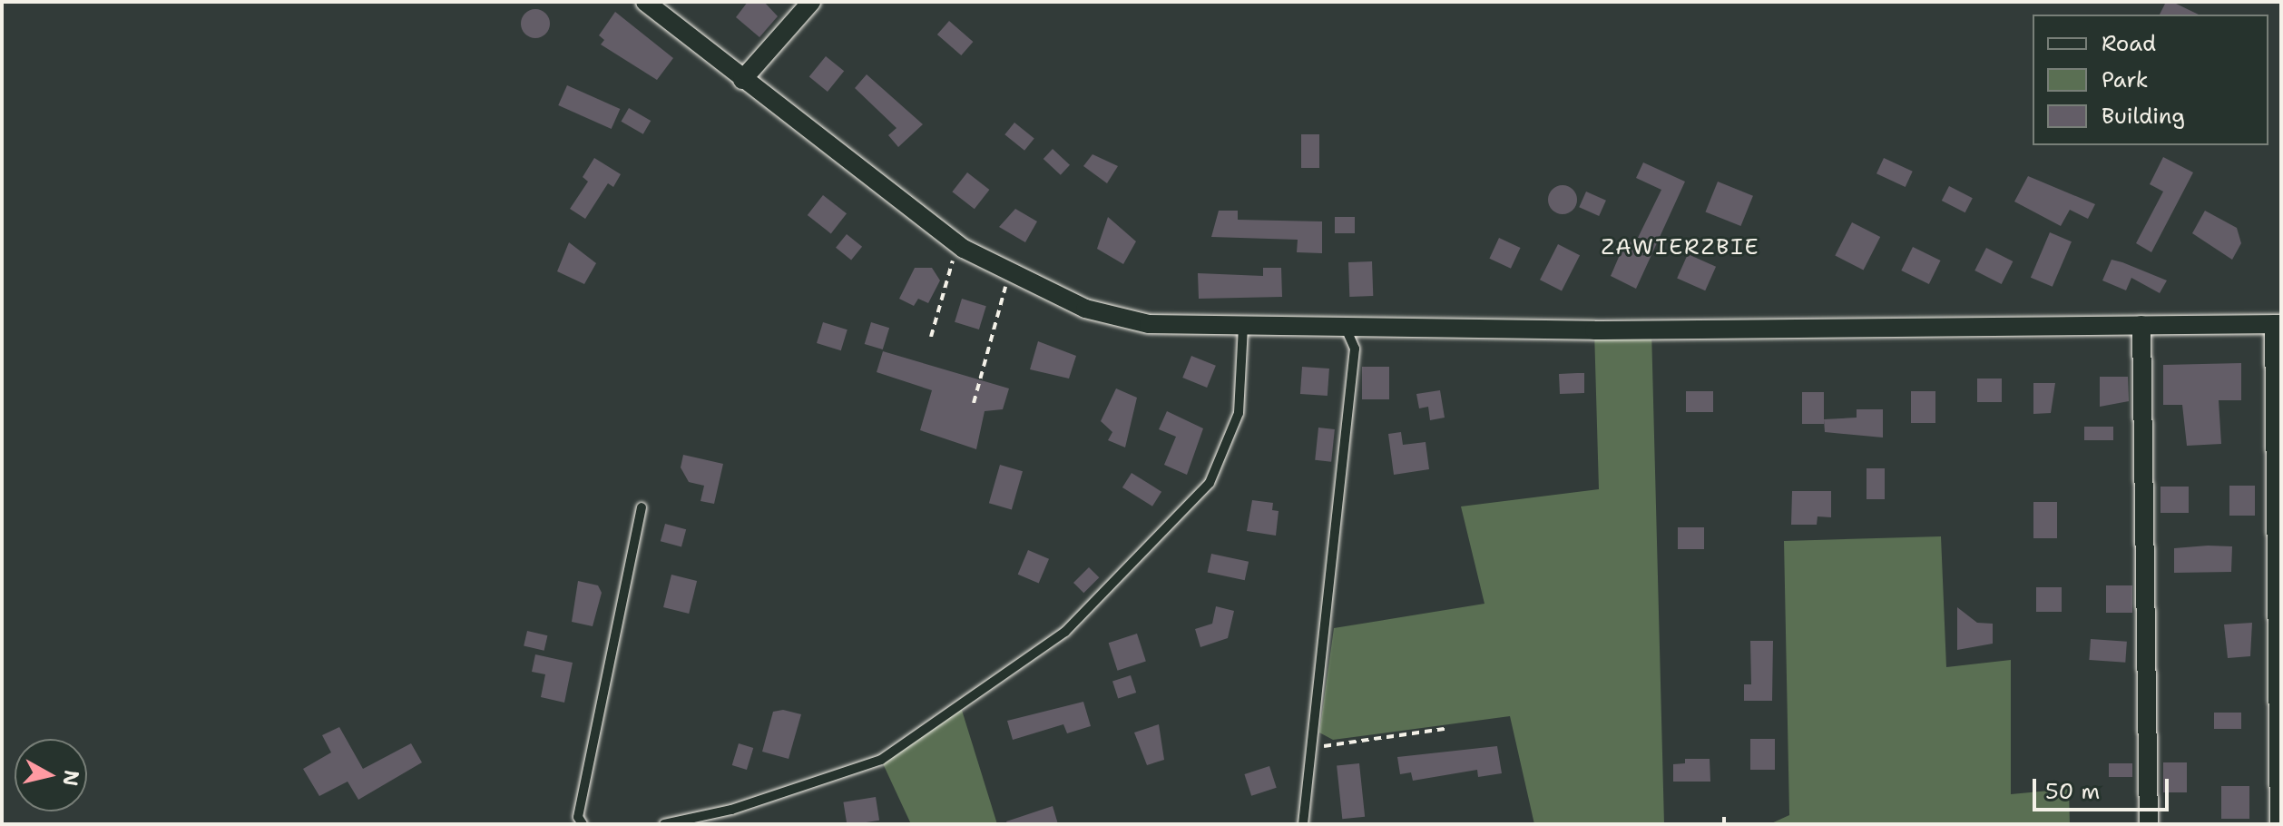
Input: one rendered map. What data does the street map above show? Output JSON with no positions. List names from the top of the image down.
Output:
{
  "districts": ["ZAWIERZBIE"],
  "legend": ["Road", "Park", "Building"],
  "scale_bar": "50 m",
  "north": "right"
}
